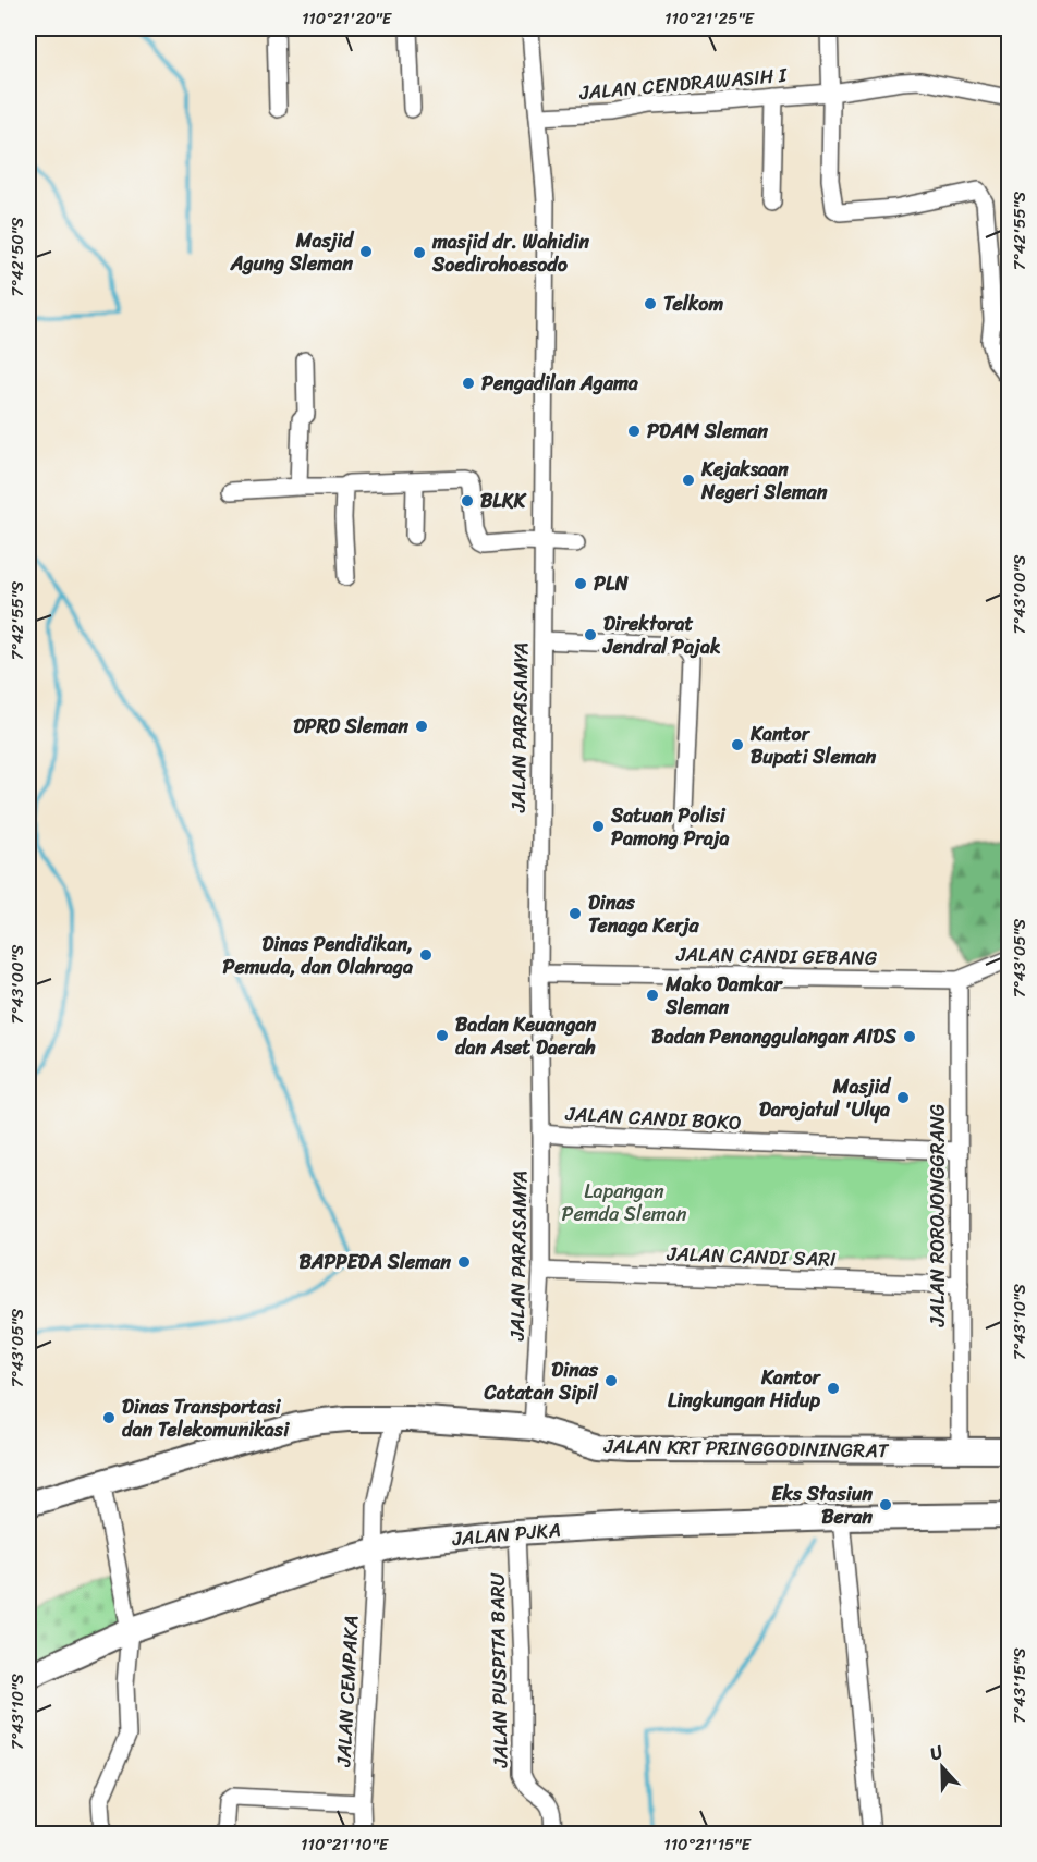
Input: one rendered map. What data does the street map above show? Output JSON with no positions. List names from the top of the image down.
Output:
{
  "streets": {
    "main road": ["JALAN KRT PRINGGODININGRAT", "JALAN PJKA"],
    "street": [
      "JALAN CENDRAWASIH I",
      "JALAN PARASAMYA",
      "JALAN CANDI GEBANG",
      "JALAN CANDI BOKO",
      "JALAN ROROJONGGRANG",
      "JALAN CANDI SARI",
      "JALAN PUSPITA BARU",
      "JALAN CEMPAKA"
    ]
  },
  "crossings": [
    ["JALAN CENDRAWASIH I", "JALAN PARASAMYA"],
    ["JALAN PARASAMYA", "JALAN CANDI GEBANG"],
    ["JALAN PARASAMYA", "JALAN CANDI BOKO"],
    ["JALAN PARASAMYA", "JALAN CANDI SARI"],
    ["JALAN PARASAMYA", "JALAN KRT PRINGGODININGRAT"],
    ["JALAN CANDI GEBANG", "JALAN ROROJONGGRANG"],
    ["JALAN CANDI BOKO", "JALAN ROROJONGGRANG"],
    ["JALAN ROROJONGGRANG", "JALAN CANDI SARI"],
    ["JALAN ROROJONGGRANG", "JALAN KRT PRINGGODININGRAT"],
    ["JALAN KRT PRINGGODININGRAT", "JALAN CEMPAKA"],
    ["JALAN PJKA", "JALAN PUSPITA BARU"],
    ["JALAN PJKA", "JALAN CEMPAKA"]
  ],
  "parks": ["Lapangan Pemda Sleman"],
  "places": [
    "Masjid Agung Sleman",
    "masjid dr. Wahidin Soedirohoesodo",
    "Telkom",
    "Pengadilan Agama",
    "PDAM Sleman",
    "Kejaksaan Negeri Sleman",
    "BLKK",
    "PLN",
    "Direktorat Jendral Pajak",
    "DPRD Sleman",
    "Kantor Bupati Sleman",
    "Satuan Polisi Pamong Praja",
    "Dinas Tenaga Kerja",
    "Dinas Pendidikan, Pemuda, dan Olahraga",
    "Mako Damkar Sleman",
    "Badan Keuangan dan Aset Daerah",
    "Badan Penanggulangan AIDS",
    "Masjid Darojatul 'Ulya",
    "BAPPEDA Sleman",
    "Dinas Catatan Sipil",
    "Kantor Lingkungan Hidup",
    "Dinas Transportasi dan Telekomunikasi",
    "Eks Stasiun Beran"
  ],
  "north": "top",
  "coordinates": [
    "110°21'20\"E",
    "110°21'25\"E",
    "7°42'55\"S",
    "7°42'50\"S",
    "7°43'00\"S",
    "7°43'05\"S",
    "7°43'10\"S",
    "7°43'15\"S",
    "110°21'10\"E",
    "110°21'15\"E"
  ]
}
